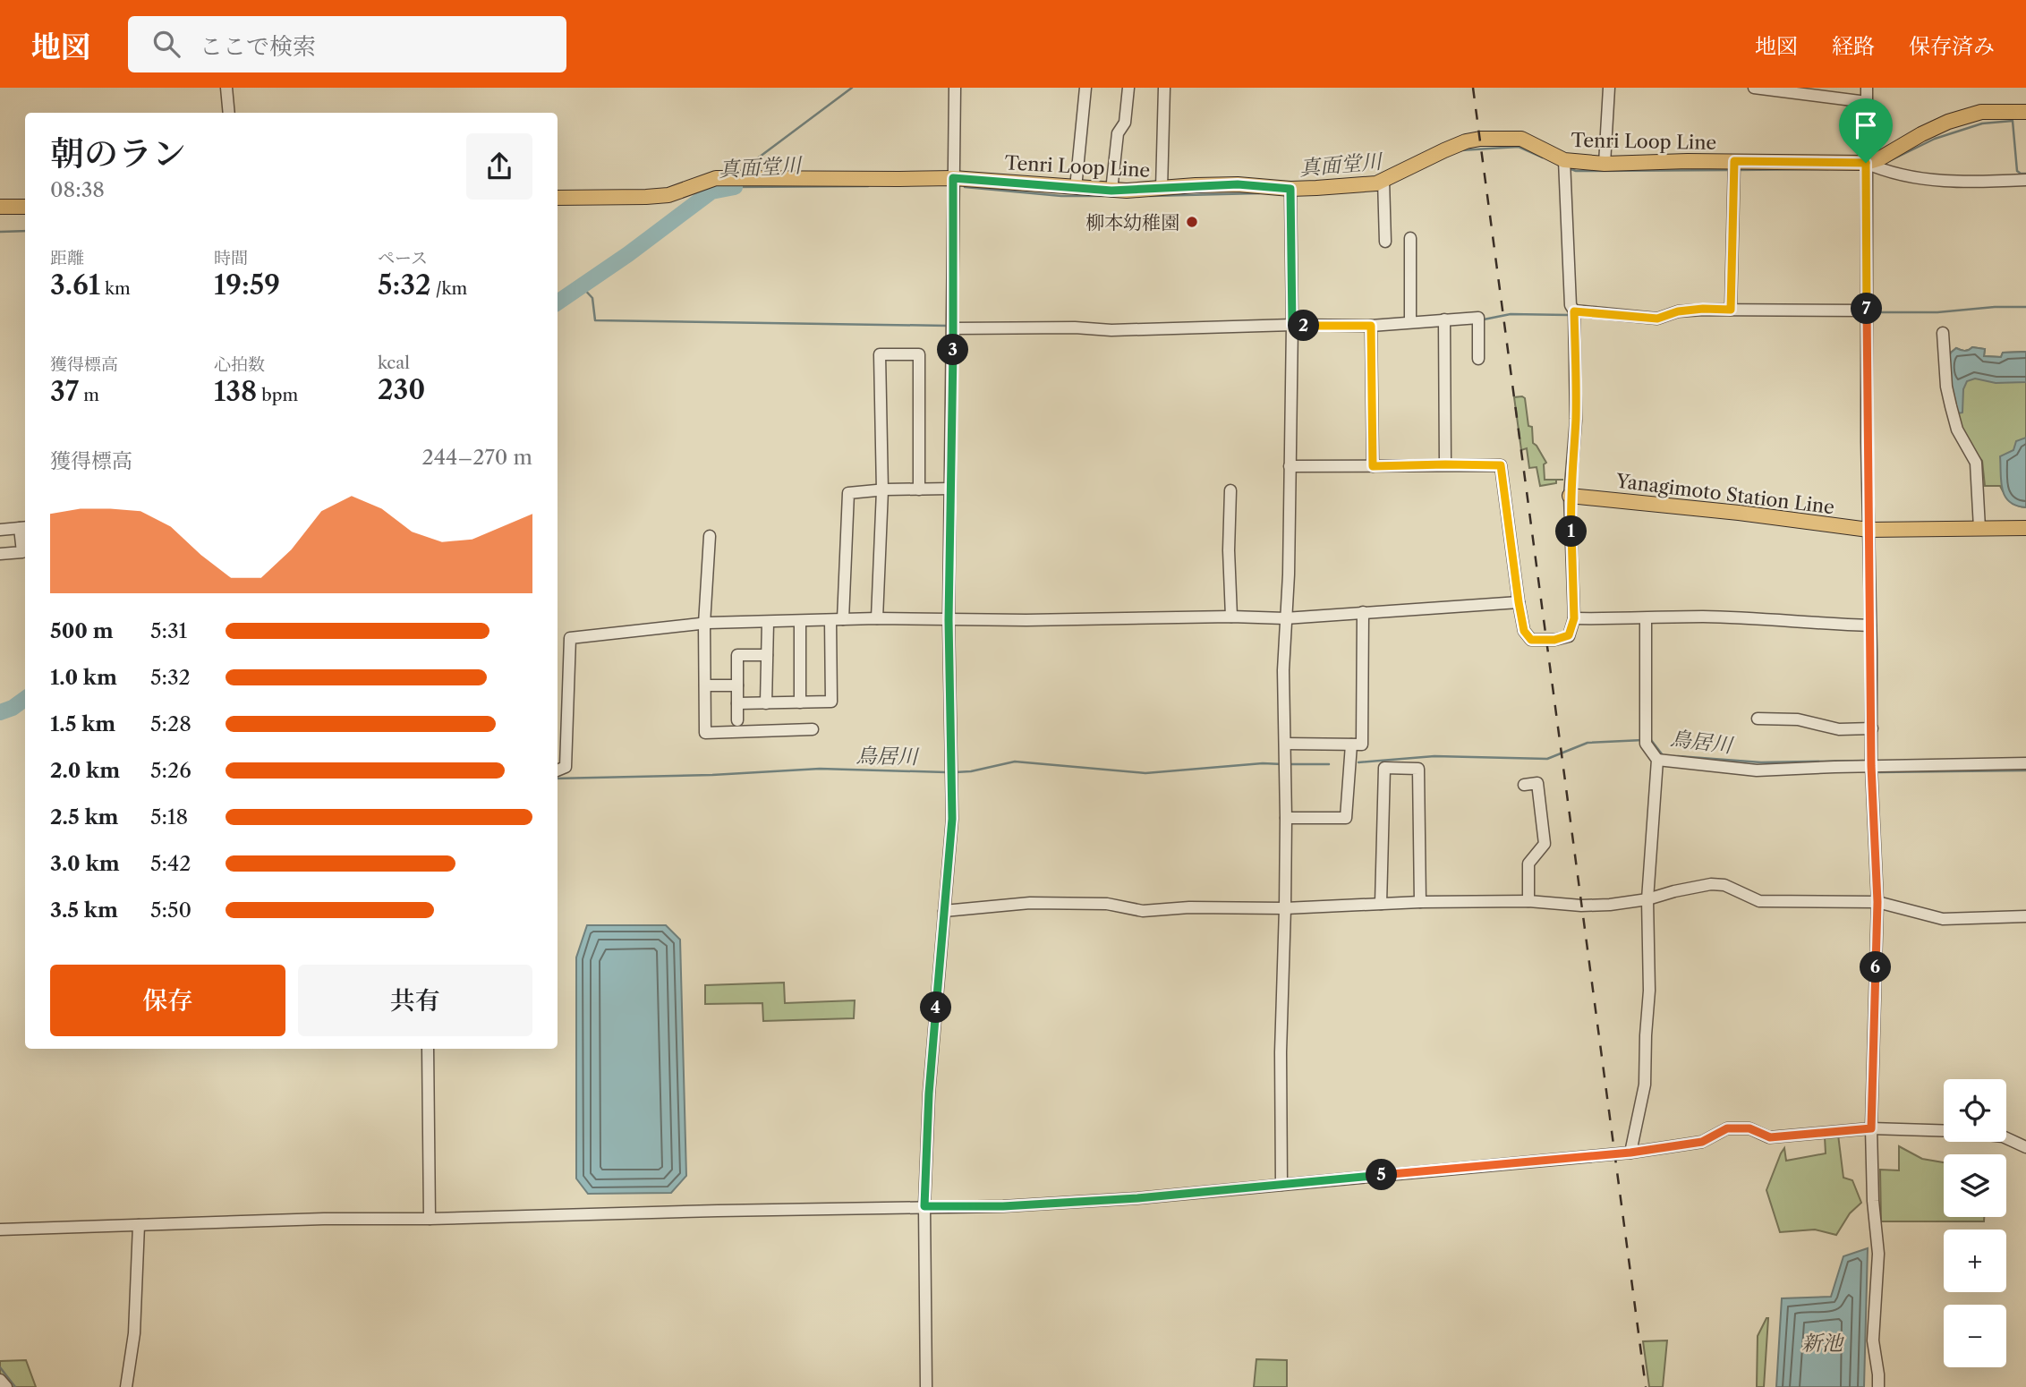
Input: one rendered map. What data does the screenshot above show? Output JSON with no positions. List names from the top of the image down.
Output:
{
  "streets": {
    "main road": ["Tenri Loop Line", "Yanagimoto Station Line"]
  },
  "water": ["真面堂川", "鳥居川", "新池"],
  "places": ["柳本幼稚園"],
  "page": {
    "header": "地図",
    "search": "ここで検索",
    "nav": ["地図", "経路", "保存済み"],
    "heading": ["朝のラン", "08:38"],
    "stats": [
      ["距離", "3.61 km"],
      ["時間", "19:59"],
      ["ペース", "5:32 /km"],
      ["獲得標高", "37 m"],
      ["心拍数", "138 bpm"],
      ["kcal", "230"]
    ],
    "pins": [
      "7",
      "2",
      "3",
      "1",
      "6",
      "4",
      "5"
    ],
    "chart": ["獲得標高", "244–270 m"],
    "list": [
      {
        "name": "500 m",
        "note": "5:31"
      },
      {
        "name": "1.0 km",
        "note": "5:32"
      },
      {
        "name": "1.5 km",
        "note": "5:28"
      },
      {
        "name": "2.0 km",
        "note": "5:26"
      },
      {
        "name": "2.5 km",
        "note": "5:18"
      },
      {
        "name": "3.0 km",
        "note": "5:42"
      },
      {
        "name": "3.5 km",
        "note": "5:50"
      }
    ],
    "buttons": ["保存", "共有"],
    "map_buttons": ["+", "−"]
  }
}
